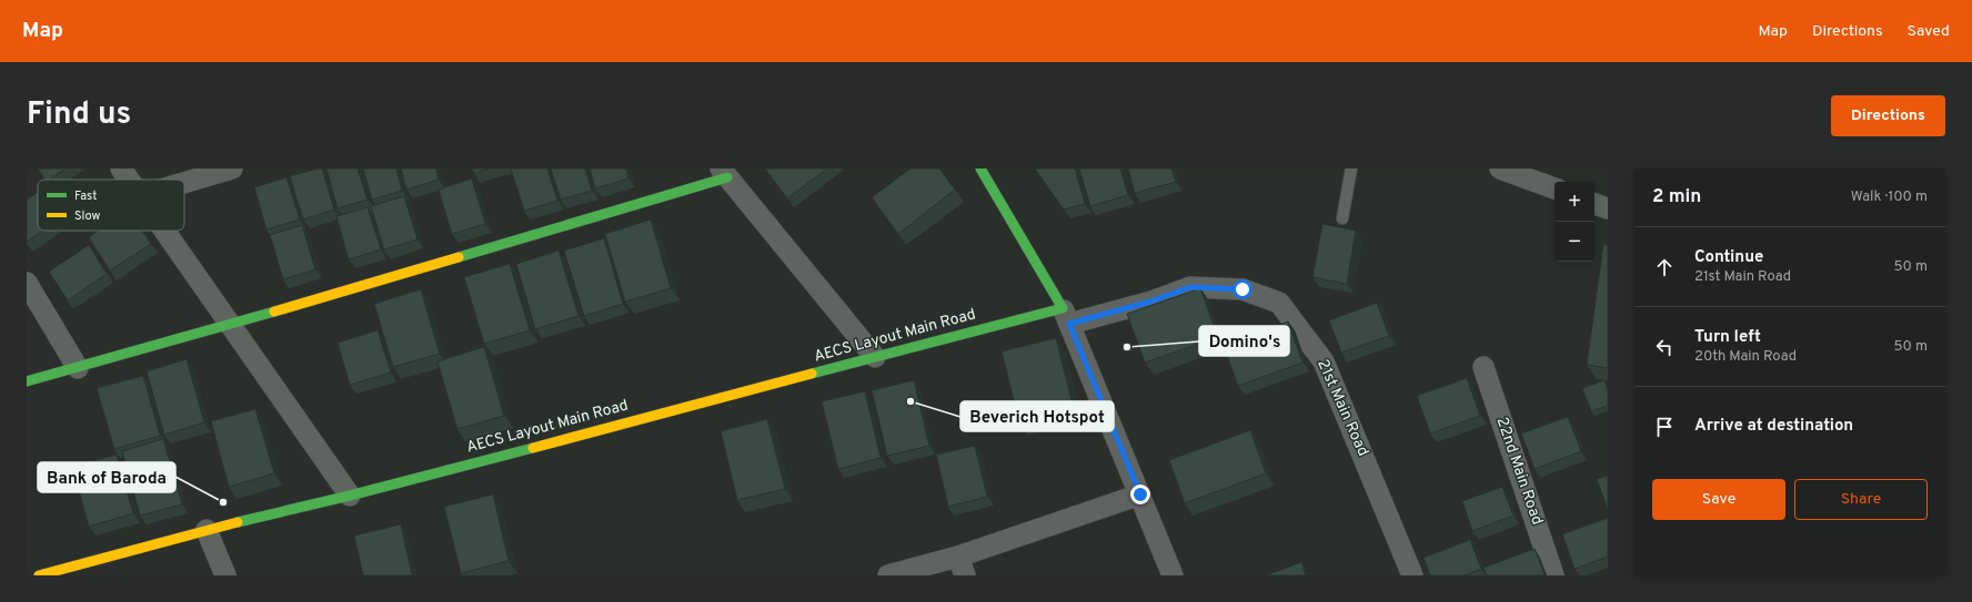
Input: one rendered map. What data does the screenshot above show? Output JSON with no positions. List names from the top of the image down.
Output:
{
  "streets": {
    "street": ["AECS Layout Main Road", "21st Main Road", "22nd Main Road"]
  },
  "crossings": [
    ["AECS Layout Main Road", "21st Main Road"]
  ],
  "places": ["Domino's", "Beverich Hotspot", "Bank of Baroda"],
  "legend": ["Fast", "Slow"],
  "page": {
    "header": "Map",
    "nav": ["Map", "Directions", "Saved"],
    "title": "Find us",
    "buttons": [
      "Directions",
      ["Save", "Share"]
    ],
    "heading": ["2 min", "Walk · 100 m"],
    "map_buttons": ["+", "−"],
    "list": [
      ["Continue", "21st Main Road", "50 m"],
      ["Turn left", "20th Main Road", "50 m"],
      "Arrive at destination"
    ]
  }
}
